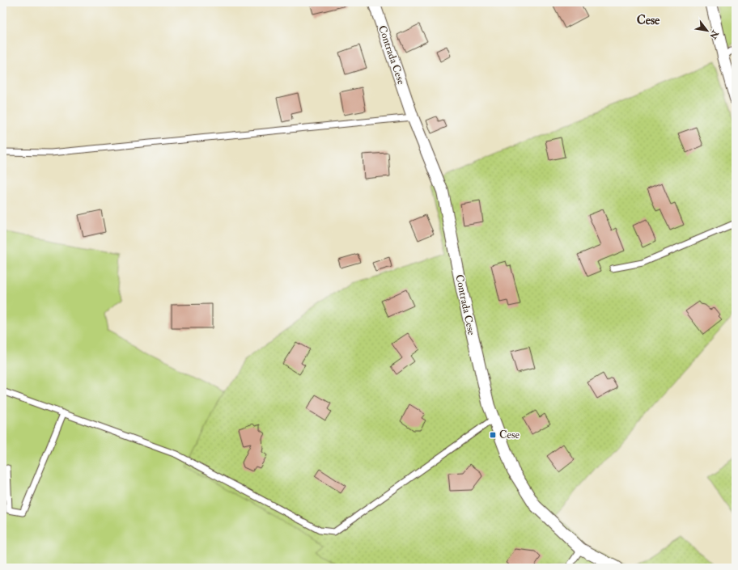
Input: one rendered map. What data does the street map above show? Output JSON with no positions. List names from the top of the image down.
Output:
{
  "streets": {
    "street": ["Contrada Cese"]
  },
  "districts": ["Cese"],
  "places": {
    "transit": ["Cese"]
  },
  "north": "bottom right"
}
